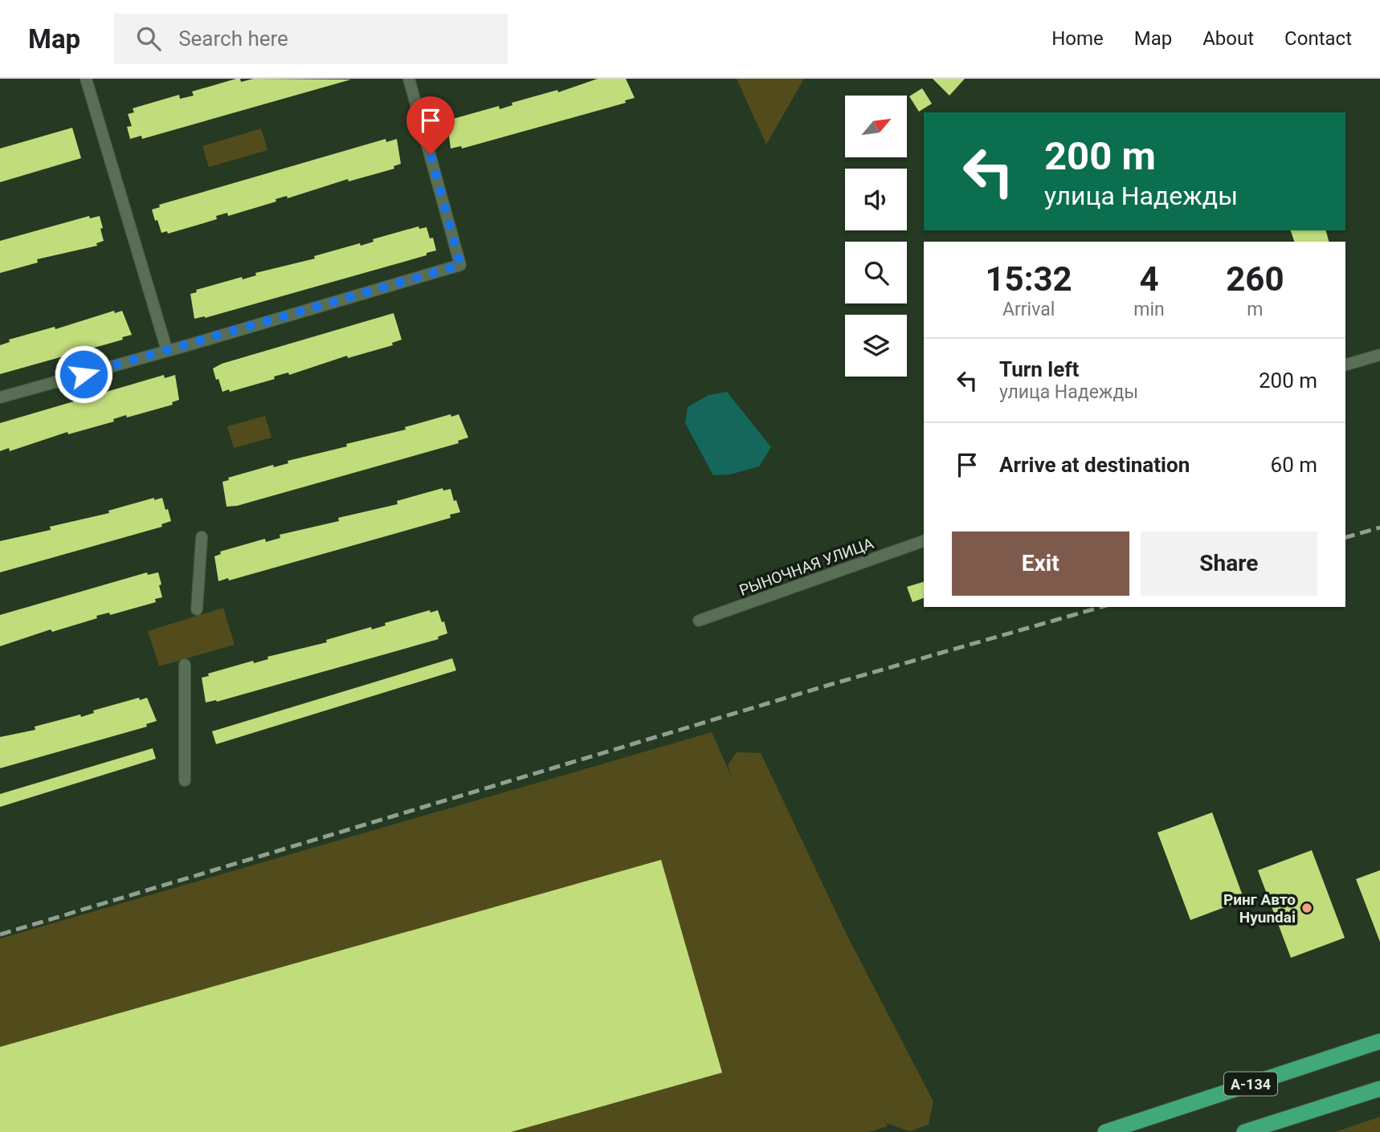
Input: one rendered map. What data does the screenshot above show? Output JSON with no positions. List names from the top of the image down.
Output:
{
  "streets": {
    "highway": ["А-134"],
    "street": ["РЫНОЧНАЯ УЛИЦА"]
  },
  "places": ["Ринг Авто Hyundai"],
  "north": "top right",
  "page": {
    "header": "Map",
    "search": "Search here",
    "nav": [
      "Home",
      "Map",
      "About",
      "Contact"
    ],
    "turn": ["200 m", "улица Надежды"],
    "eta": [
      "15:32",
      "Arrival",
      "4",
      "min",
      "260",
      "m"
    ],
    "list": [
      {
        "name": "Turn left",
        "note": "улица Надежды",
        "value": "200 m"
      },
      {
        "name": "Arrive at destination",
        "value": "60 m"
      }
    ],
    "buttons": ["Exit", "Share"]
  }
}
